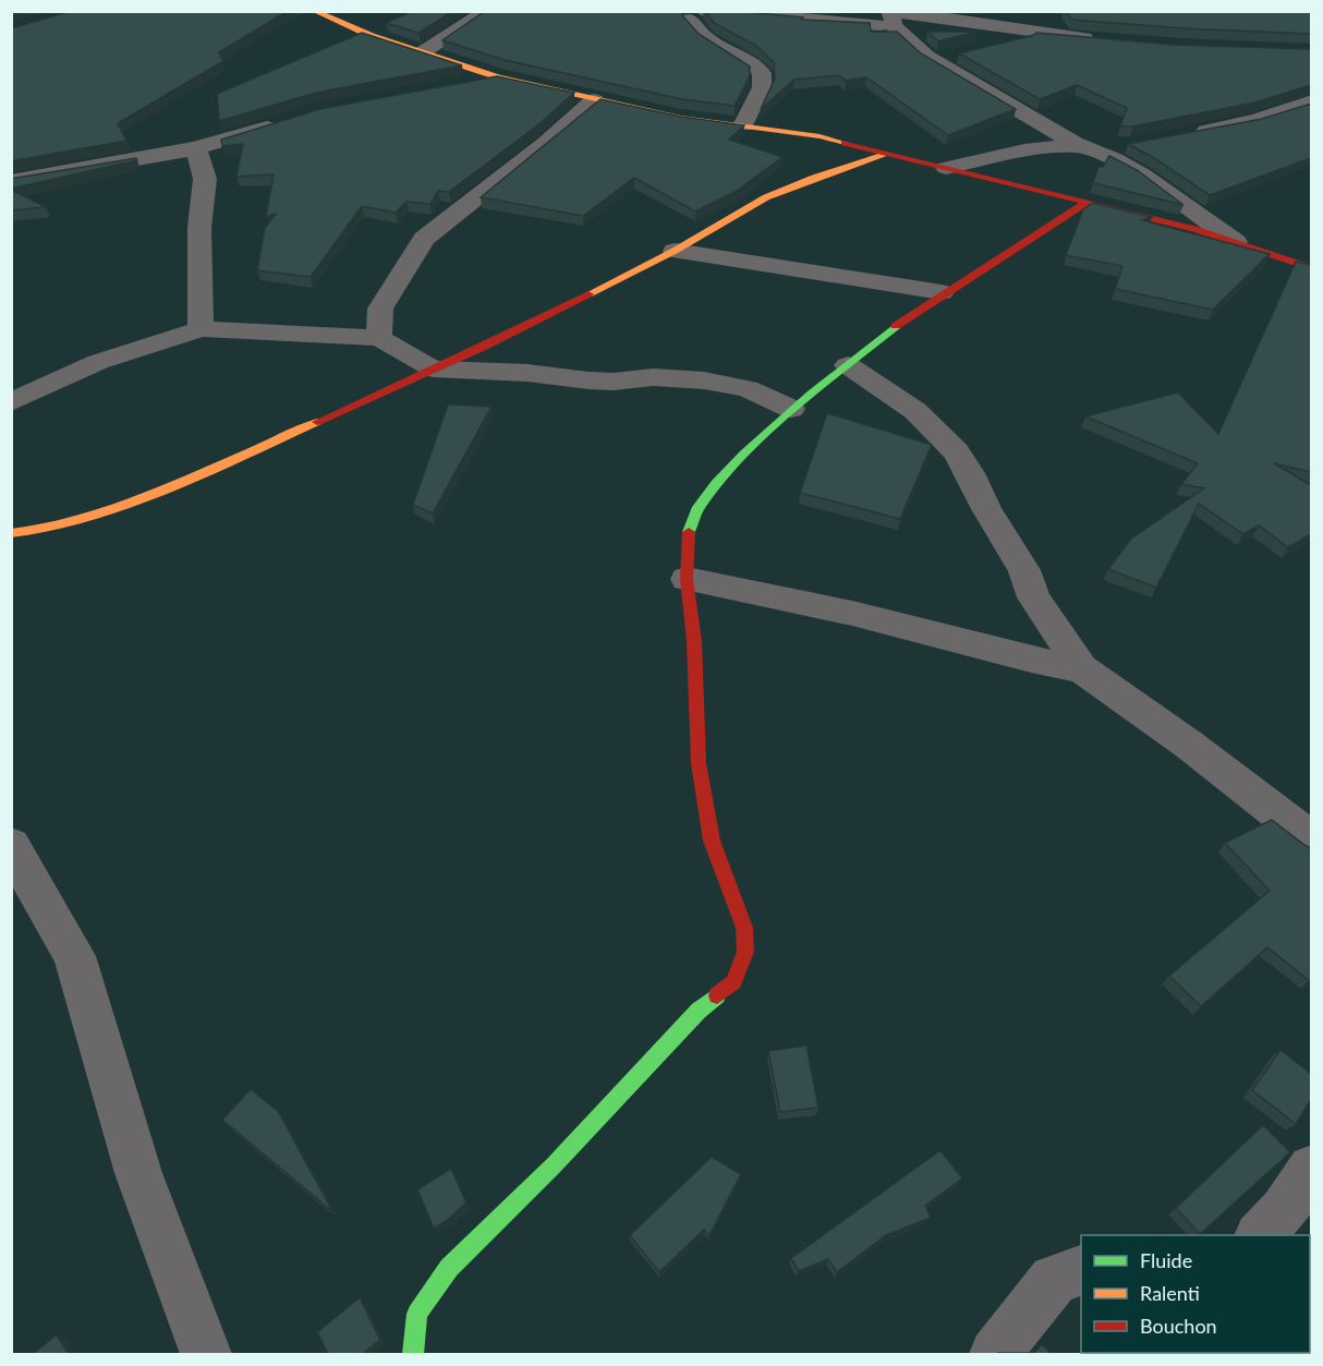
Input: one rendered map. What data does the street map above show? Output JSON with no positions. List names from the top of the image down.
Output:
{
  "legend": ["Fluide", "Ralenti", "Bouchon"]
}
